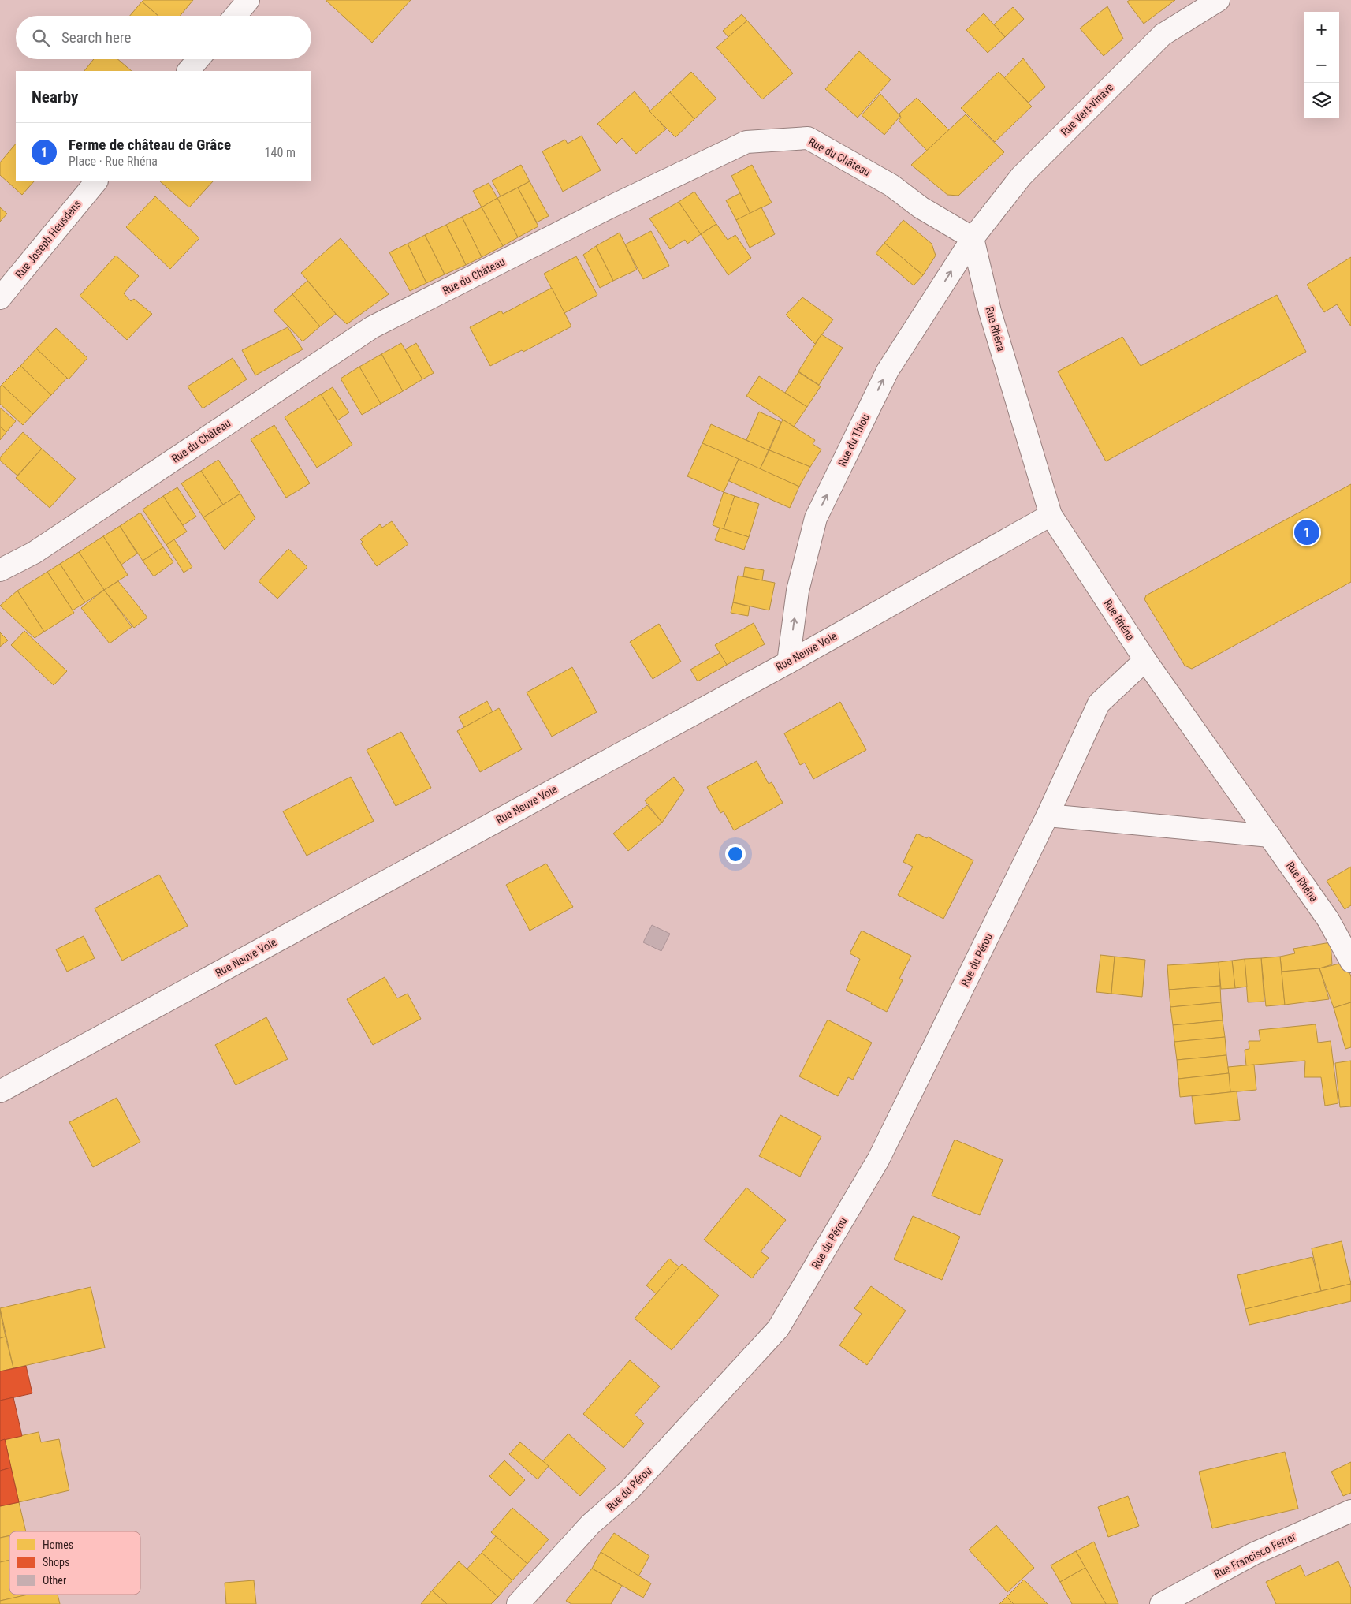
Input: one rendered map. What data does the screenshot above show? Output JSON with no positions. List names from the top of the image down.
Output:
{
  "streets": {
    "street": [
      "Rue Vert-Vinâve",
      "Rue du Château",
      "Rue Joseph Heusdens",
      "Rue Rhéna",
      "Rue du Thiou",
      "Rue Neuve Voie",
      "Rue du Pérou",
      "Rue Francisco Ferrer"
    ]
  },
  "crossings": [
    ["Rue Vert-Vinâve", "Rue du Château"],
    ["Rue Vert-Vinâve", "Rue Rhéna"],
    ["Rue Vert-Vinâve", "Rue du Thiou"],
    ["Rue du Château", "Rue Rhéna"],
    ["Rue du Château", "Rue du Thiou"],
    ["Rue Rhéna", "Rue du Thiou"],
    ["Rue Rhéna", "Rue Neuve Voie"],
    ["Rue Rhéna", "Rue du Pérou"],
    ["Rue du Thiou", "Rue Neuve Voie"]
  ],
  "one_way": ["Rue du Thiou"],
  "legend": ["Homes", "Shops", "Other"],
  "page": {
    "map_buttons": ["+", "−"],
    "search": "Search here",
    "heading": "Nearby",
    "list": [
      {
        "mark": "1",
        "name": "Ferme de château de Grâce",
        "note": "Place · Rue Rhéna",
        "value": "140 m"
      }
    ],
    "pins": "1"
  }
}
